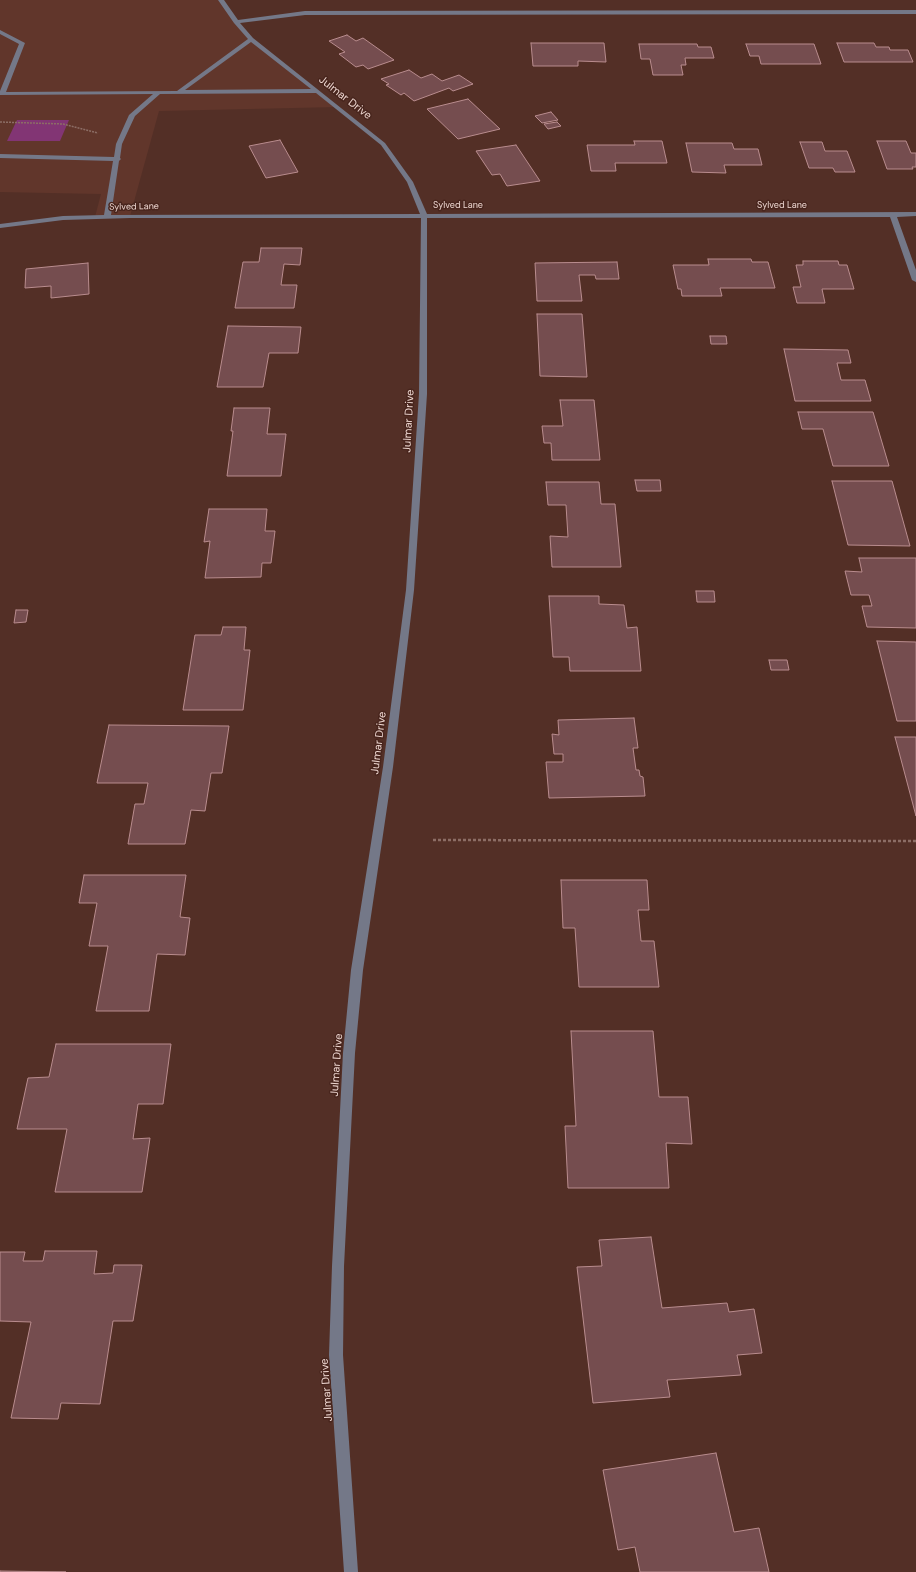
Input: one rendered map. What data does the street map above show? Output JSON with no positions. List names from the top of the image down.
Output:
{
  "streets": {
    "street": ["Julmar Drive", "Sylved Lane"]
  },
  "crossings": [
    ["Julmar Drive", "Sylved Lane"]
  ]
}
